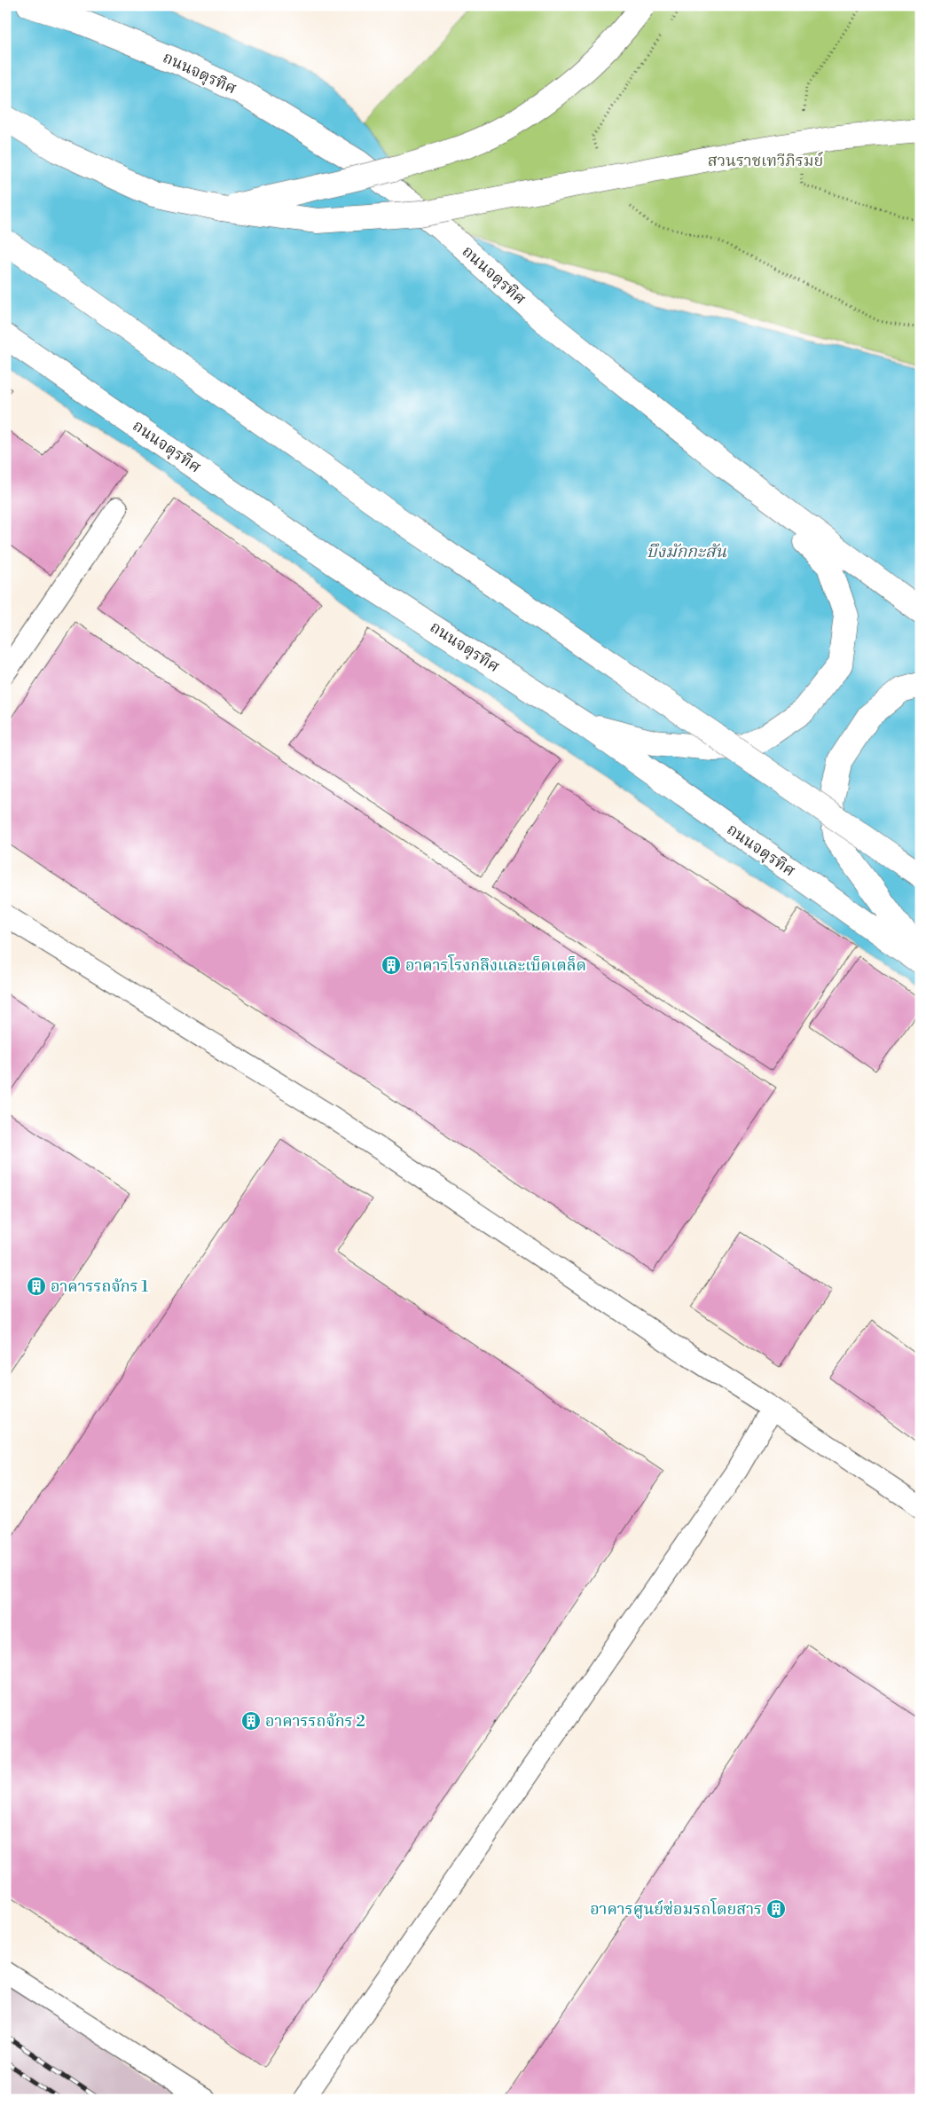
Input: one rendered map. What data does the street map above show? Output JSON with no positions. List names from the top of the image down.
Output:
{
  "streets": {
    "main road": ["ถนนจตุรทิศ"]
  },
  "water": ["บึงมักกะสัน"],
  "parks": ["สวนราชเทวีภิรมย์"],
  "places": {
    "building": [
      "อาคารโรงกลึงและเบ็ดเตล็ด",
      "อาคารรถจักร 1",
      "อาคารรถจักร 2",
      "อาคารศูนย์ซ่อมรถโดยสาร"
    ]
  }
}
